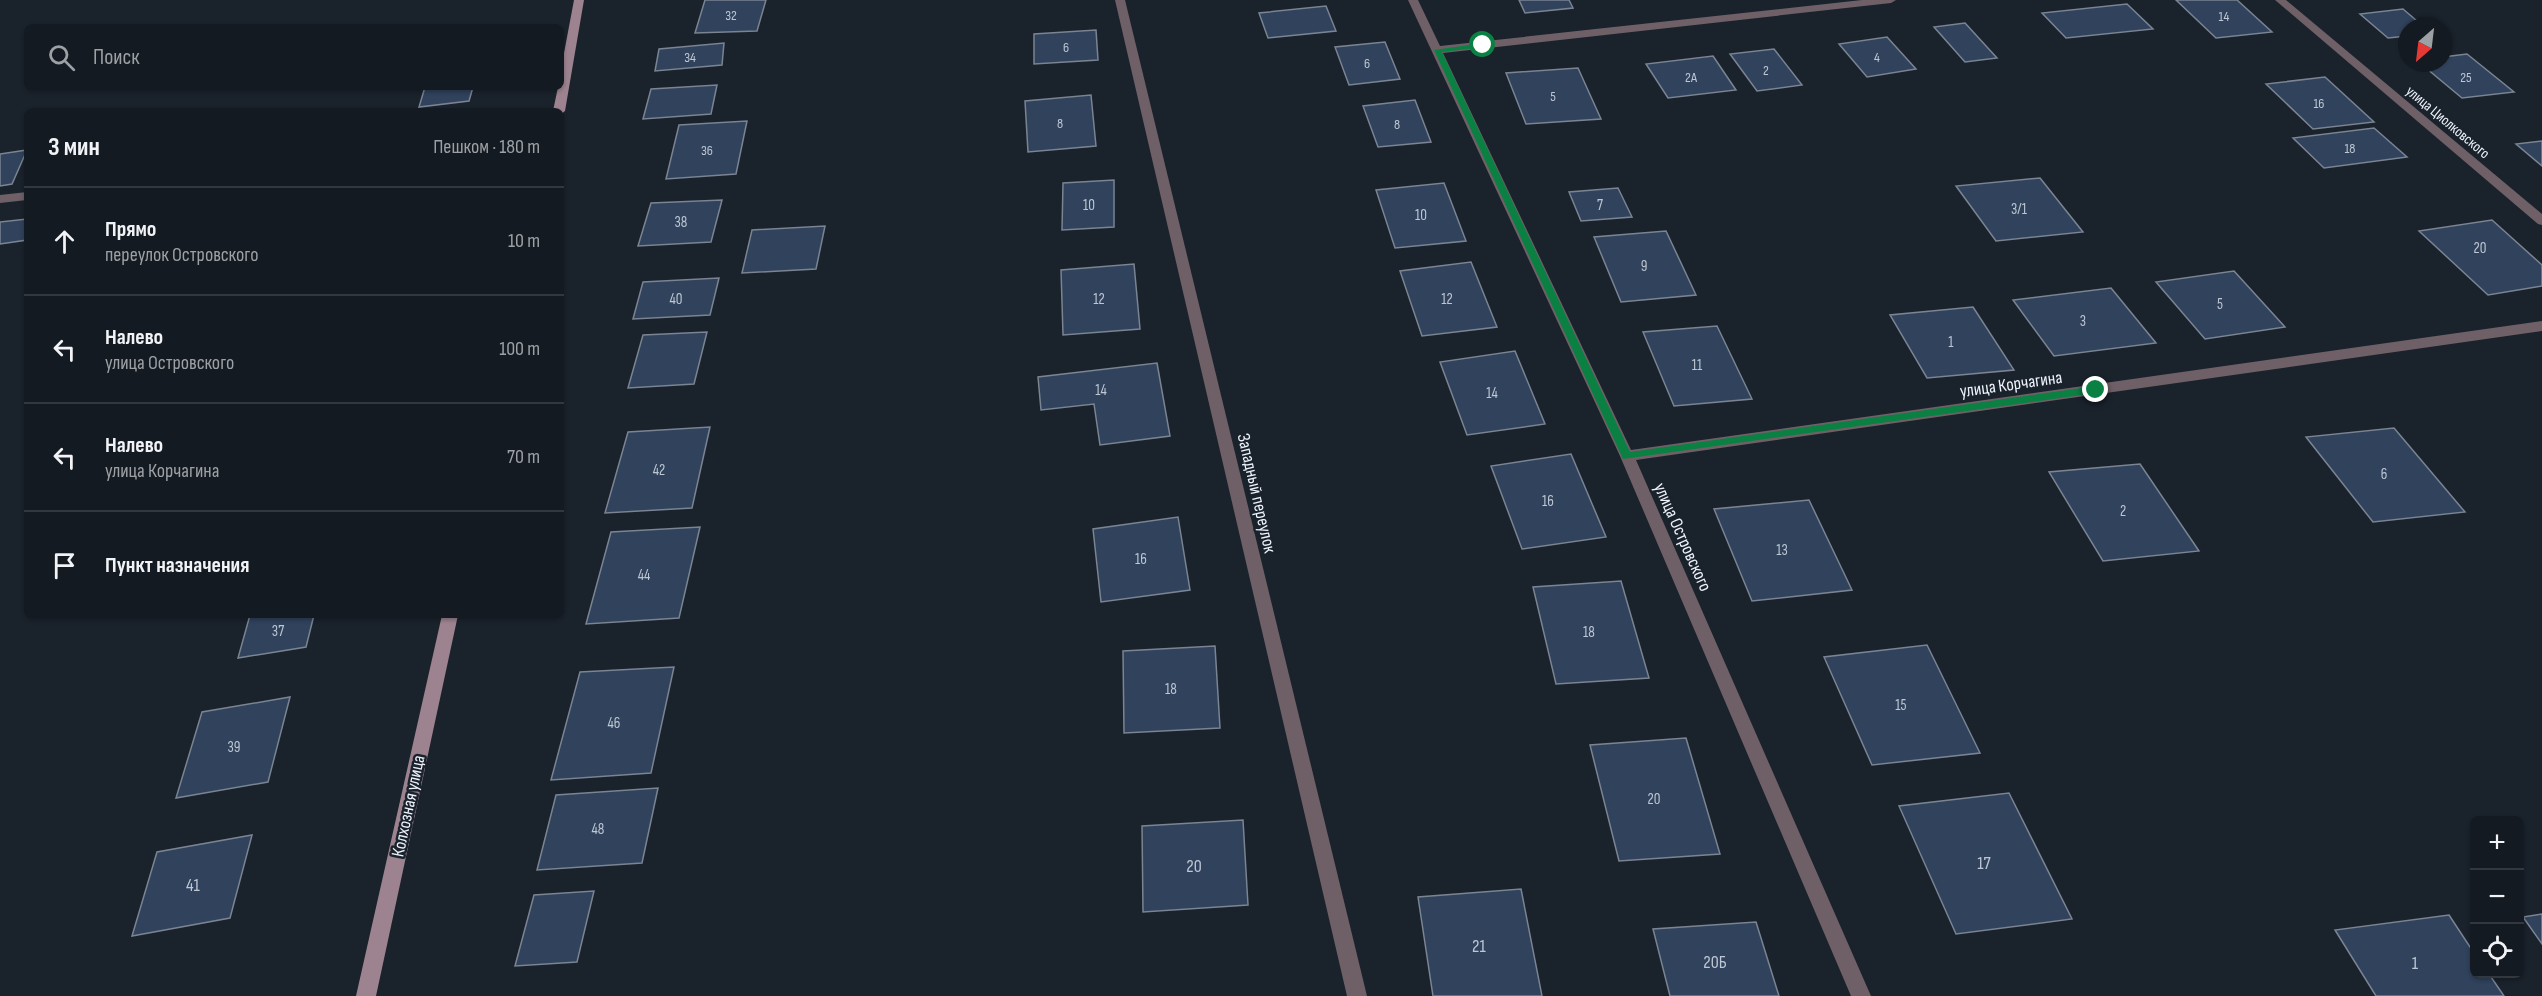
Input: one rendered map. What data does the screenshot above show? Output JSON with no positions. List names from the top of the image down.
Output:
{
  "streets": {
    "main road": ["Колхозная улица"],
    "street": [
      "улица Циолковского",
      "улица Корчагина",
      "Западный переулок",
      "улица Островского"
    ]
  },
  "crossings": [
    ["улица Корчагина", "улица Островского"]
  ],
  "house_numbers": [
    "32",
    "14",
    "6",
    "34",
    "4",
    "6",
    "2",
    "2А",
    "25",
    "5",
    "16",
    "8",
    "8",
    "18",
    "36",
    "10",
    "7",
    "3/1",
    "10",
    "38",
    "20",
    "9",
    "40",
    "12",
    "12",
    "5",
    "3",
    "1",
    "11",
    "14",
    "14",
    "42",
    "6",
    "16",
    "2",
    "13",
    "16",
    "44",
    "37",
    "18",
    "18",
    "15",
    "46",
    "39",
    "20",
    "48",
    "17",
    "20",
    "41",
    "21",
    "20Б",
    "1"
  ],
  "north": "bottom left",
  "page": {
    "search": "Поиск",
    "heading": ["3 мин", "Пешком · 180 m"],
    "list": [
      ["Прямо", "переулок Островского", "10 m"],
      ["Налево", "улица Островского", "100 m"],
      ["Налево", "улица Корчагина", "70 m"],
      "Пункт назначения"
    ],
    "map_buttons": ["+", "−"]
  }
}
